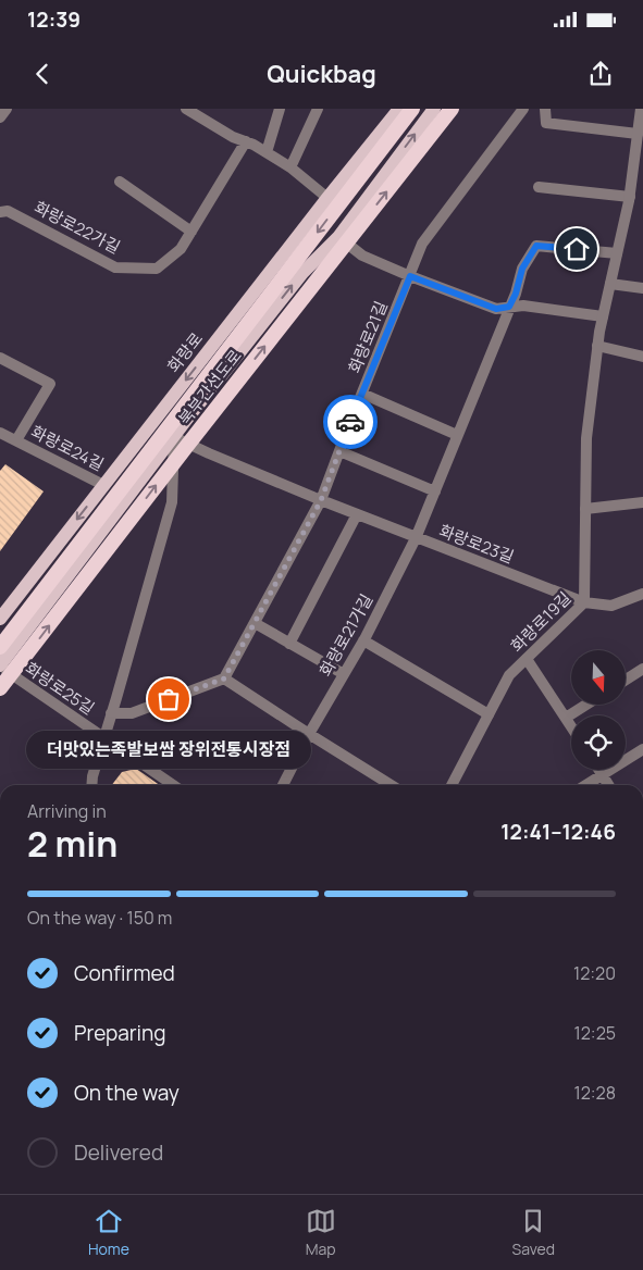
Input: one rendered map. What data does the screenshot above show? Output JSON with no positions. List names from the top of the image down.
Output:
{
  "streets": {
    "highway": ["북부간선도로"],
    "main road": ["화랑로"],
    "street": [
      "화랑로22가길",
      "화랑로21길",
      "화랑로24길",
      "화랑로23길",
      "화랑로19길",
      "화랑로21가길",
      "화랑로25길"
    ]
  },
  "crossings": [
    ["화랑로21길", "화랑로23길"],
    ["화랑로", "화랑로24길"],
    ["화랑로23길", "화랑로19길"],
    ["화랑로23길", "화랑로21가길"],
    ["화랑로19길", "화랑로21가길"]
  ],
  "places": ["더맛있는족발보쌈 장위전통시장점"],
  "north": "bottom",
  "page": {
    "status": "12:39",
    "header": "Quickbag",
    "bubble": "더맛있는족발보쌈 장위전통시장점",
    "heading": ["2 min", "Arriving in", "12:41–12:46"],
    "bar": "On the way · 150 m",
    "list": [
      ["Confirmed", "12:20"],
      ["Preparing", "12:25"],
      ["On the way", "12:28"],
      "Delivered"
    ],
    "tabs": ["Home", "Map", "Saved"]
  }
}
